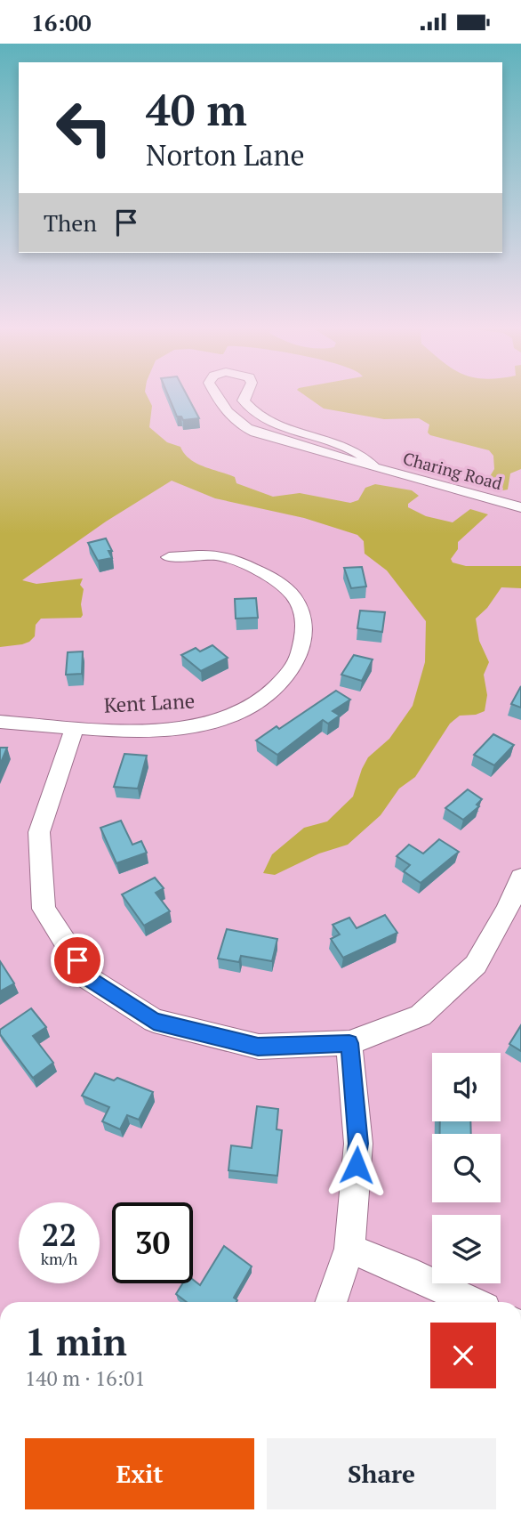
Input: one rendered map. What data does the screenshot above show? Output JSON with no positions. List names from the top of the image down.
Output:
{
  "streets": {
    "street": ["Charing Road", "Kent Lane"]
  },
  "page": {
    "status": "16:00",
    "turn": ["40 m", "Norton Lane"],
    "then": "Then",
    "speed": "22 km/h",
    "limit": "30",
    "heading": ["1 min", "140 m · 16:01"],
    "buttons": ["Exit", "Share"]
  }
}
